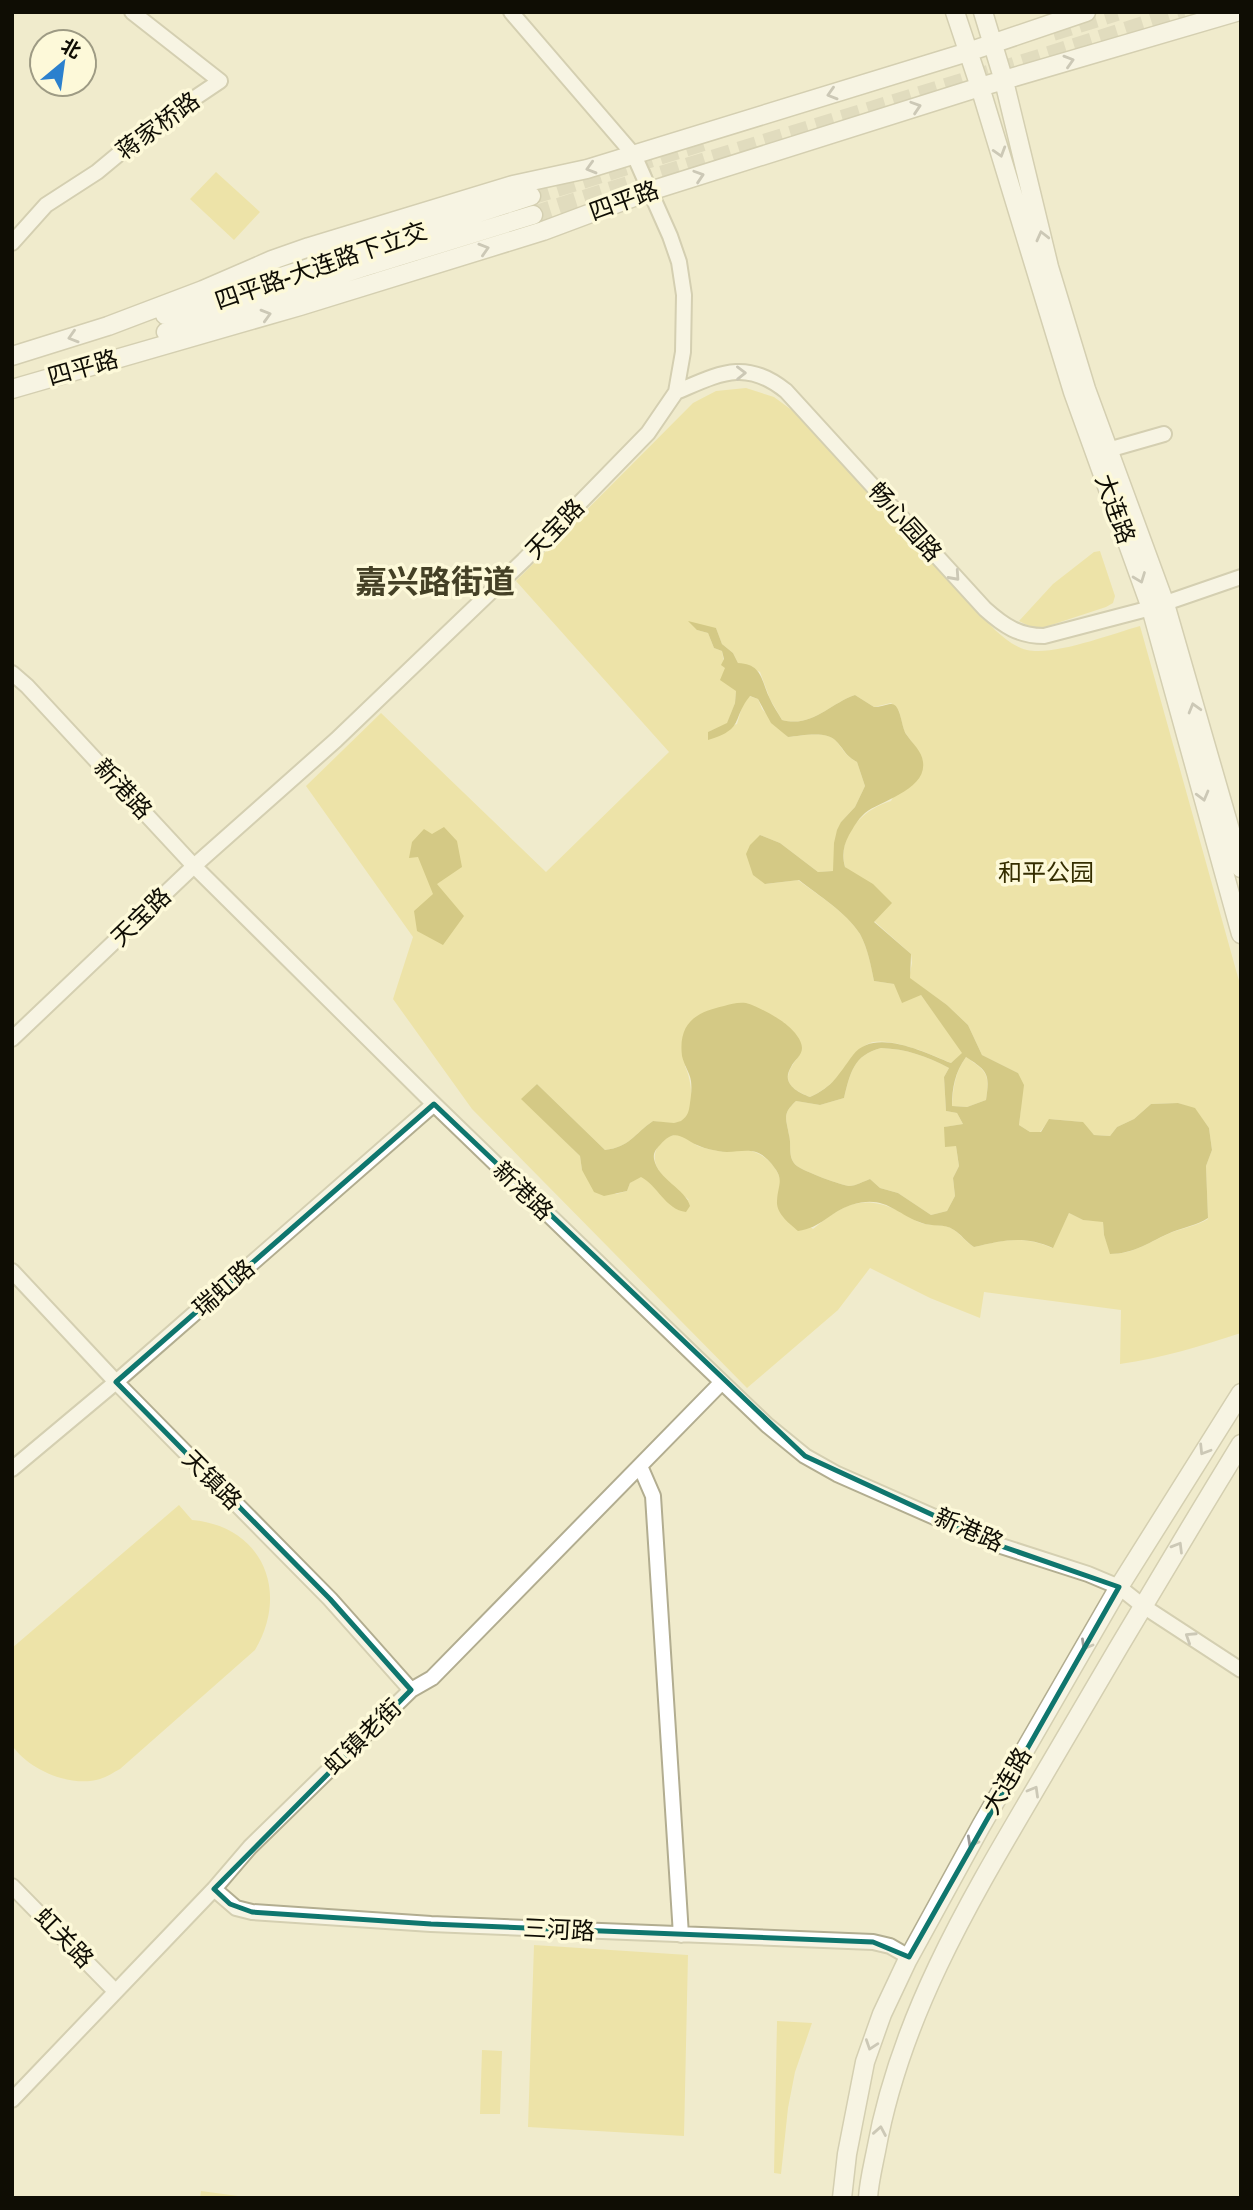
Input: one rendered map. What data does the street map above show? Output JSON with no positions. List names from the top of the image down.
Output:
{
  "streets": {
    "main road": ["四平路", "四平路-大连路下立交", "大连路"],
    "street": [
      "蒋家桥路",
      "畅心园路",
      "天宝路",
      "新港路",
      "瑞虹路",
      "天镇路",
      "虹镇老街",
      "三河路",
      "虹关路"
    ]
  },
  "crossings": [
    ["四平路", "四平路-大连路下立交"],
    ["四平路", "大连路"],
    ["四平路", "天宝路"],
    ["大连路", "畅心园路"],
    ["大连路", "新港路"],
    ["大连路", "三河路"],
    ["畅心园路", "天宝路"],
    ["天宝路", "新港路"],
    ["新港路", "瑞虹路"],
    ["新港路", "虹镇老街"],
    ["瑞虹路", "天镇路"],
    ["天镇路", "虹镇老街"],
    ["虹镇老街", "三河路"],
    ["虹镇老街", "虹关路"]
  ],
  "one_way": ["畅心园路"],
  "districts": ["嘉兴路街道"],
  "parks": ["和平公园"],
  "north": "top right"
}
